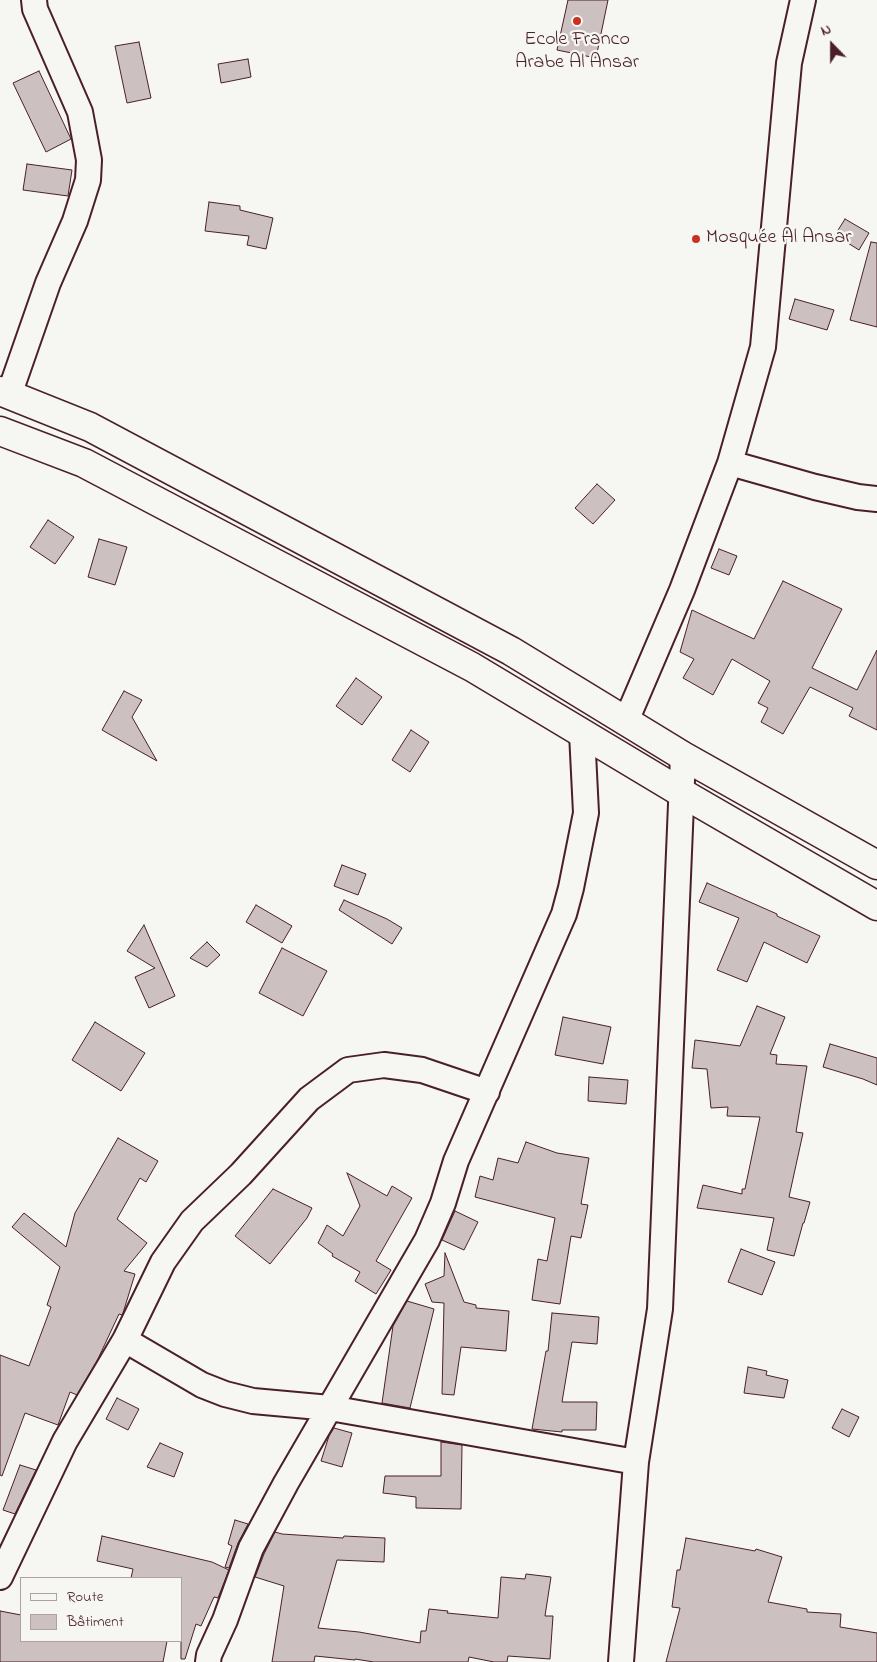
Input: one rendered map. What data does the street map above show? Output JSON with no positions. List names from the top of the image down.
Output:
{
  "places": ["Ecole Franco Arabe Al Ansar", "Mosquée Al Ansar"],
  "legend": ["Route", "Bâtiment"],
  "north": "top"
}
